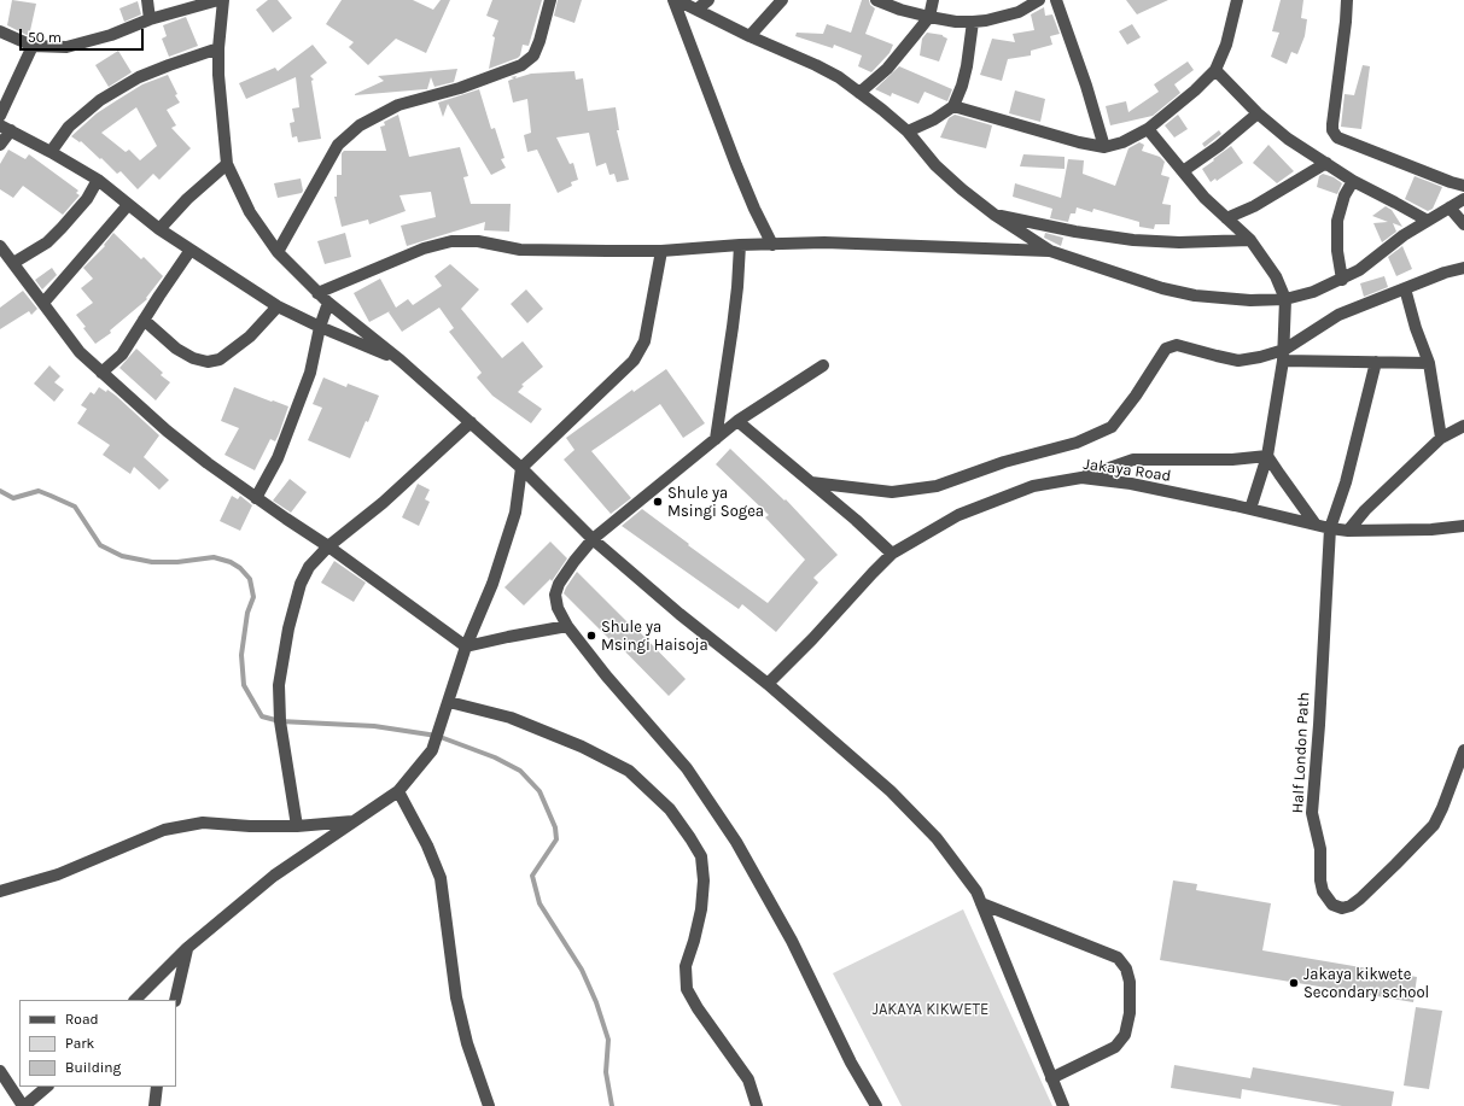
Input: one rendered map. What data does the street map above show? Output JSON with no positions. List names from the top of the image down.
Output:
{
  "streets": {
    "street": ["Jakaya Road", "Half London Path"]
  },
  "crossings": [
    ["Jakaya Road", "Half London Path"]
  ],
  "parks": ["JAKAYA KIKWETE"],
  "places": ["Shule ya Msingi Sogea", "Shule ya Msingi Haisoja", "Jakaya kikwete Secondary school"],
  "legend": ["Road", "Park", "Building"],
  "scale_bar": "50 m"
}
